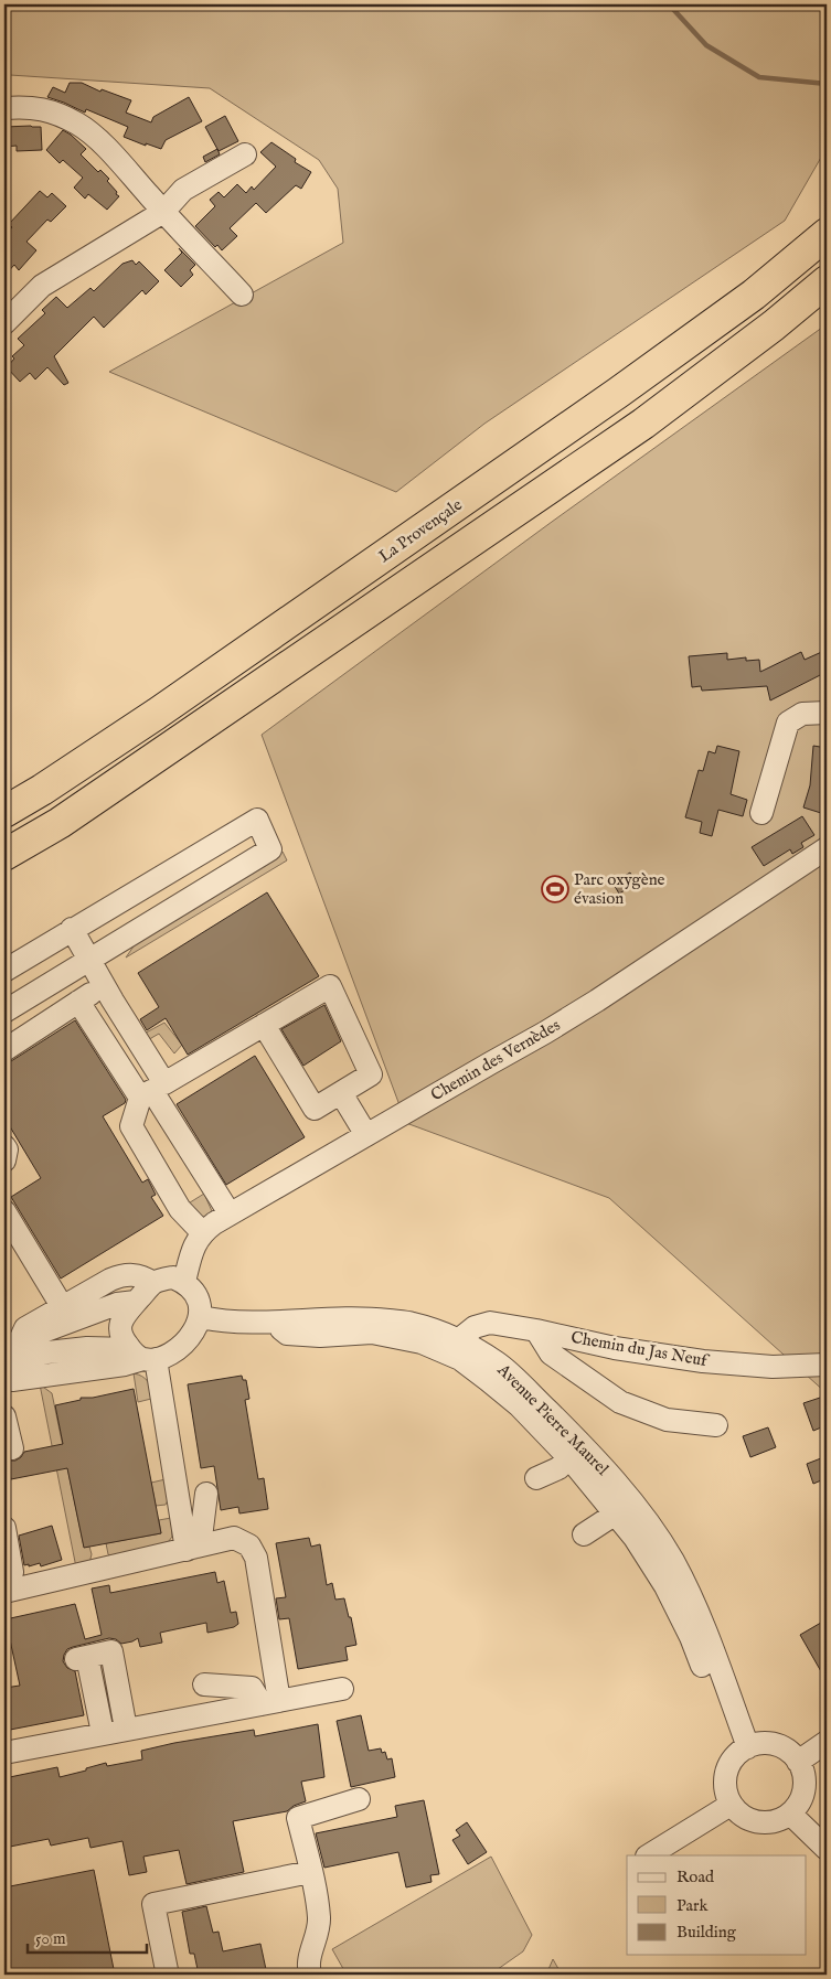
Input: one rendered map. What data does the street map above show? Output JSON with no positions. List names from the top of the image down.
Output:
{
  "streets": {
    "highway": ["La Provençale"],
    "street": ["Chemin des Vernèdes", "Chemin du Jas Neuf", "Avenue Pierre Maurel"]
  },
  "crossings": [
    ["Chemin des Vernèdes", "Avenue Pierre Maurel"],
    ["Chemin du Jas Neuf", "Avenue Pierre Maurel"]
  ],
  "places": {
    "sports": ["Parc oxygène évasion"]
  },
  "legend": ["Road", "Park", "Building"],
  "scale_bar": "50 m"
}
